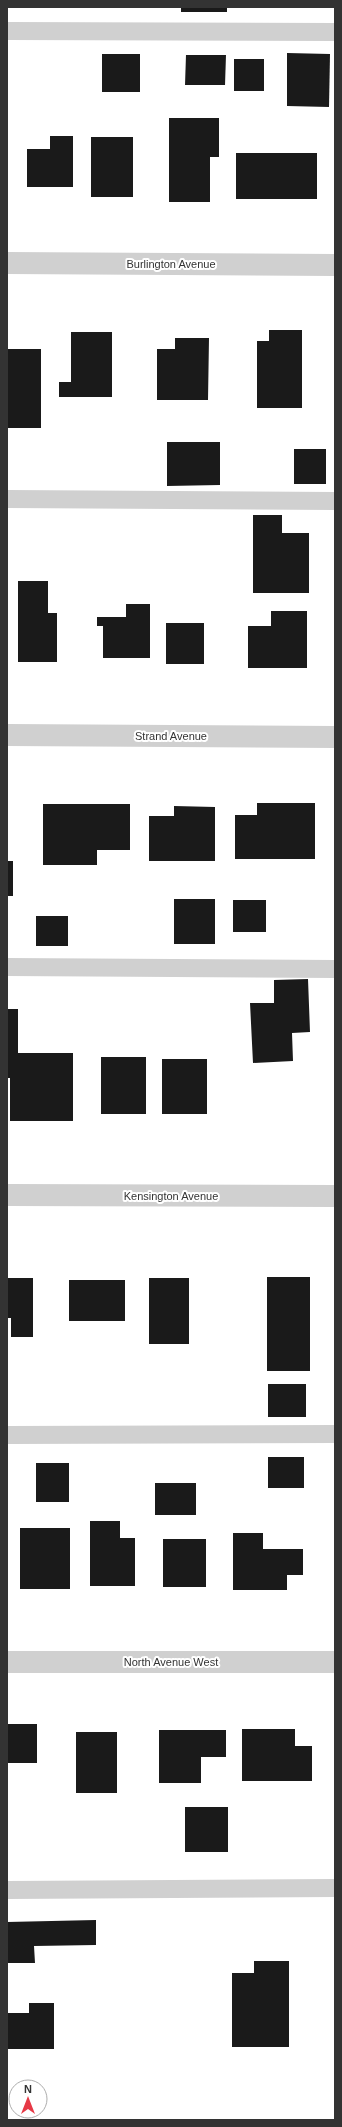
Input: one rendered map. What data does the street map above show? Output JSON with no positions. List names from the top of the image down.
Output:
{
  "streets": {
    "street": [
      "Burlington Avenue",
      "Strand Avenue",
      "Kensington Avenue",
      "North Avenue West"
    ]
  },
  "north": "top"
}
